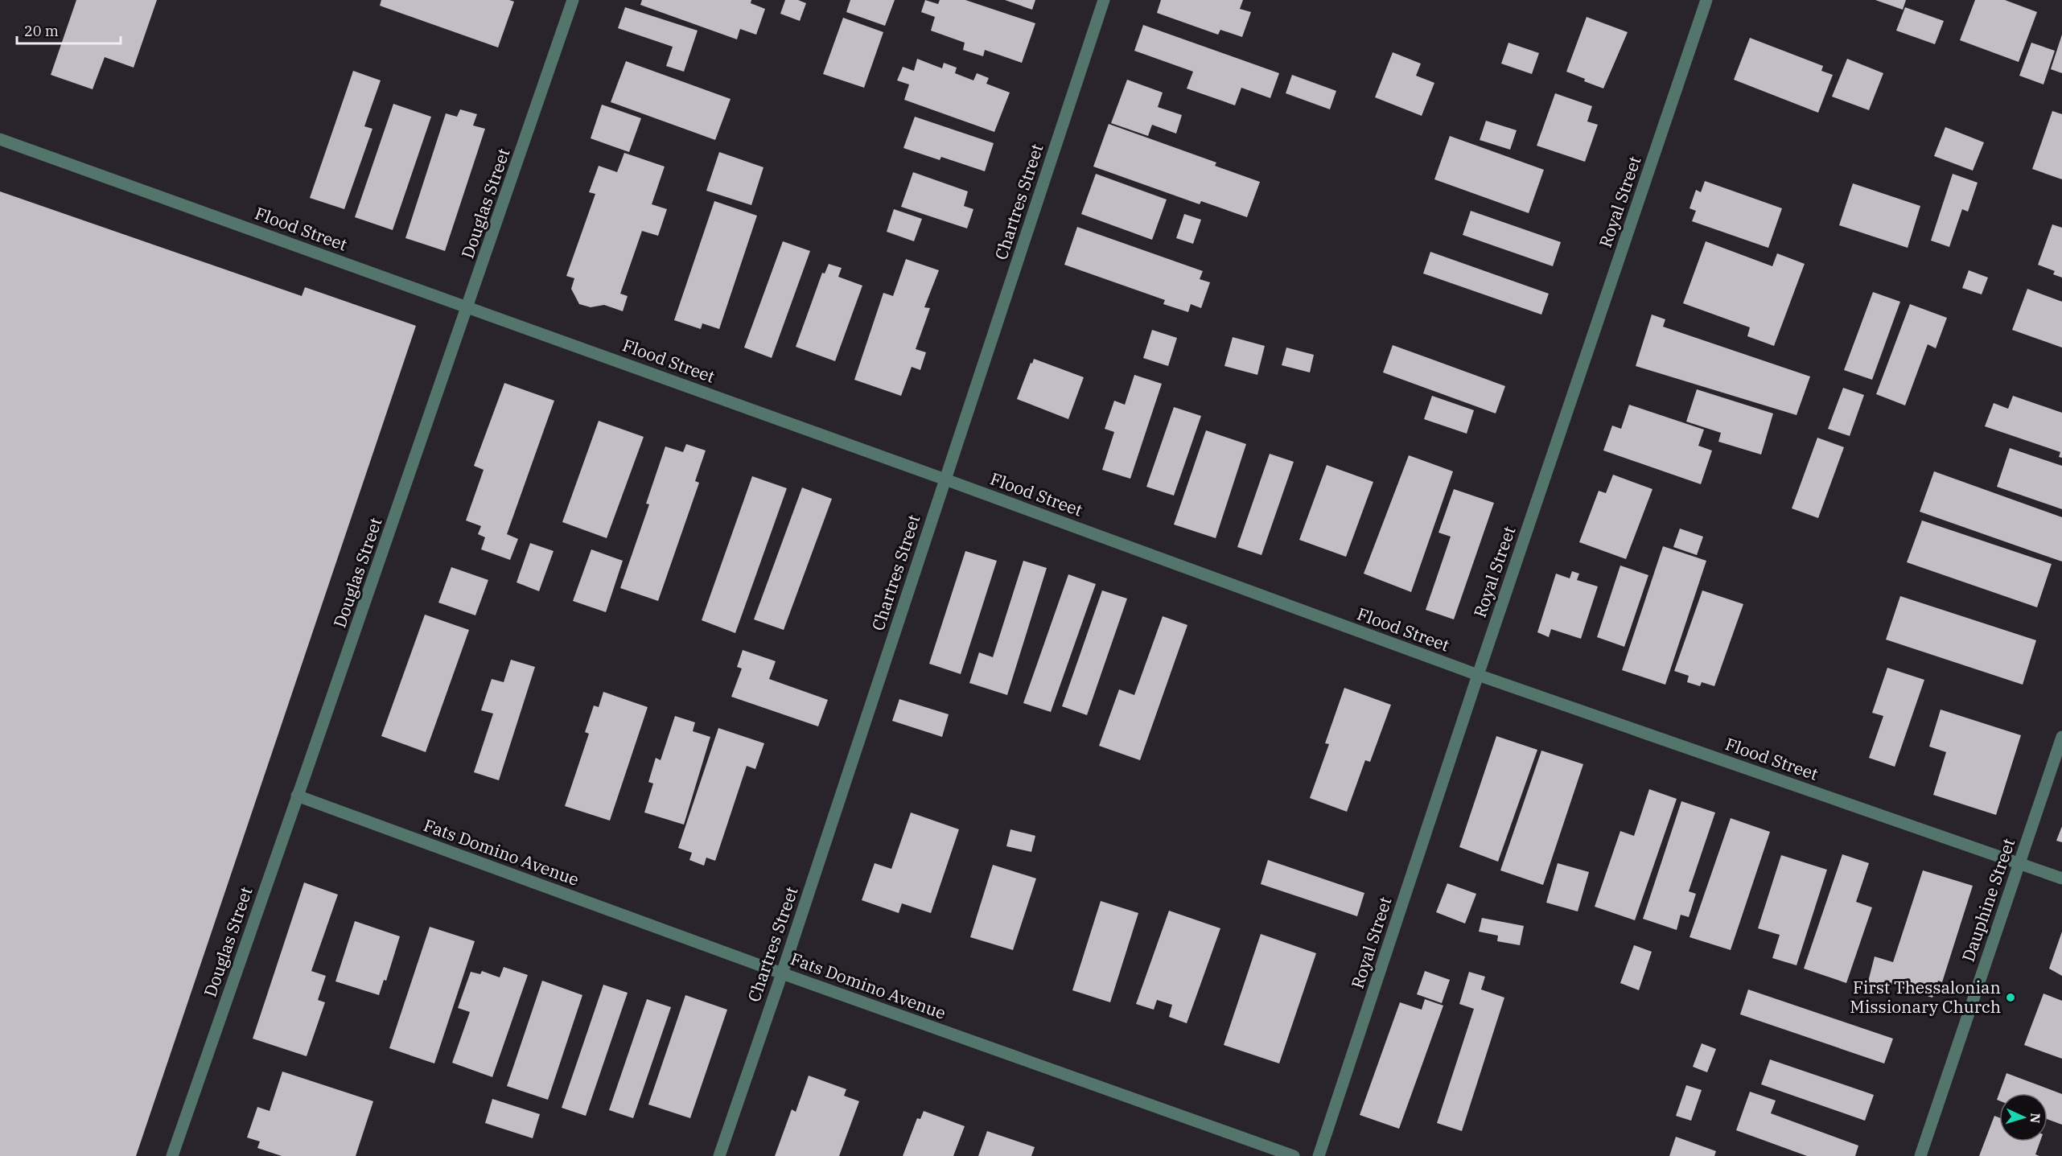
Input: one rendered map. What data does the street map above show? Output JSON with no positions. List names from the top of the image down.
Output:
{
  "streets": {
    "street": [
      "Chartres Street",
      "Royal Street",
      "Douglas Street",
      "Flood Street",
      "Fats Domino Avenue",
      "Dauphine Street"
    ]
  },
  "crossings": [
    ["Chartres Street", "Flood Street"],
    ["Chartres Street", "Fats Domino Avenue"],
    ["Royal Street", "Flood Street"],
    ["Douglas Street", "Flood Street"],
    ["Douglas Street", "Fats Domino Avenue"],
    ["Flood Street", "Dauphine Street"]
  ],
  "places": ["First Thessalonian Missionary Church"],
  "scale_bar": "20 m",
  "north": "right"
}
